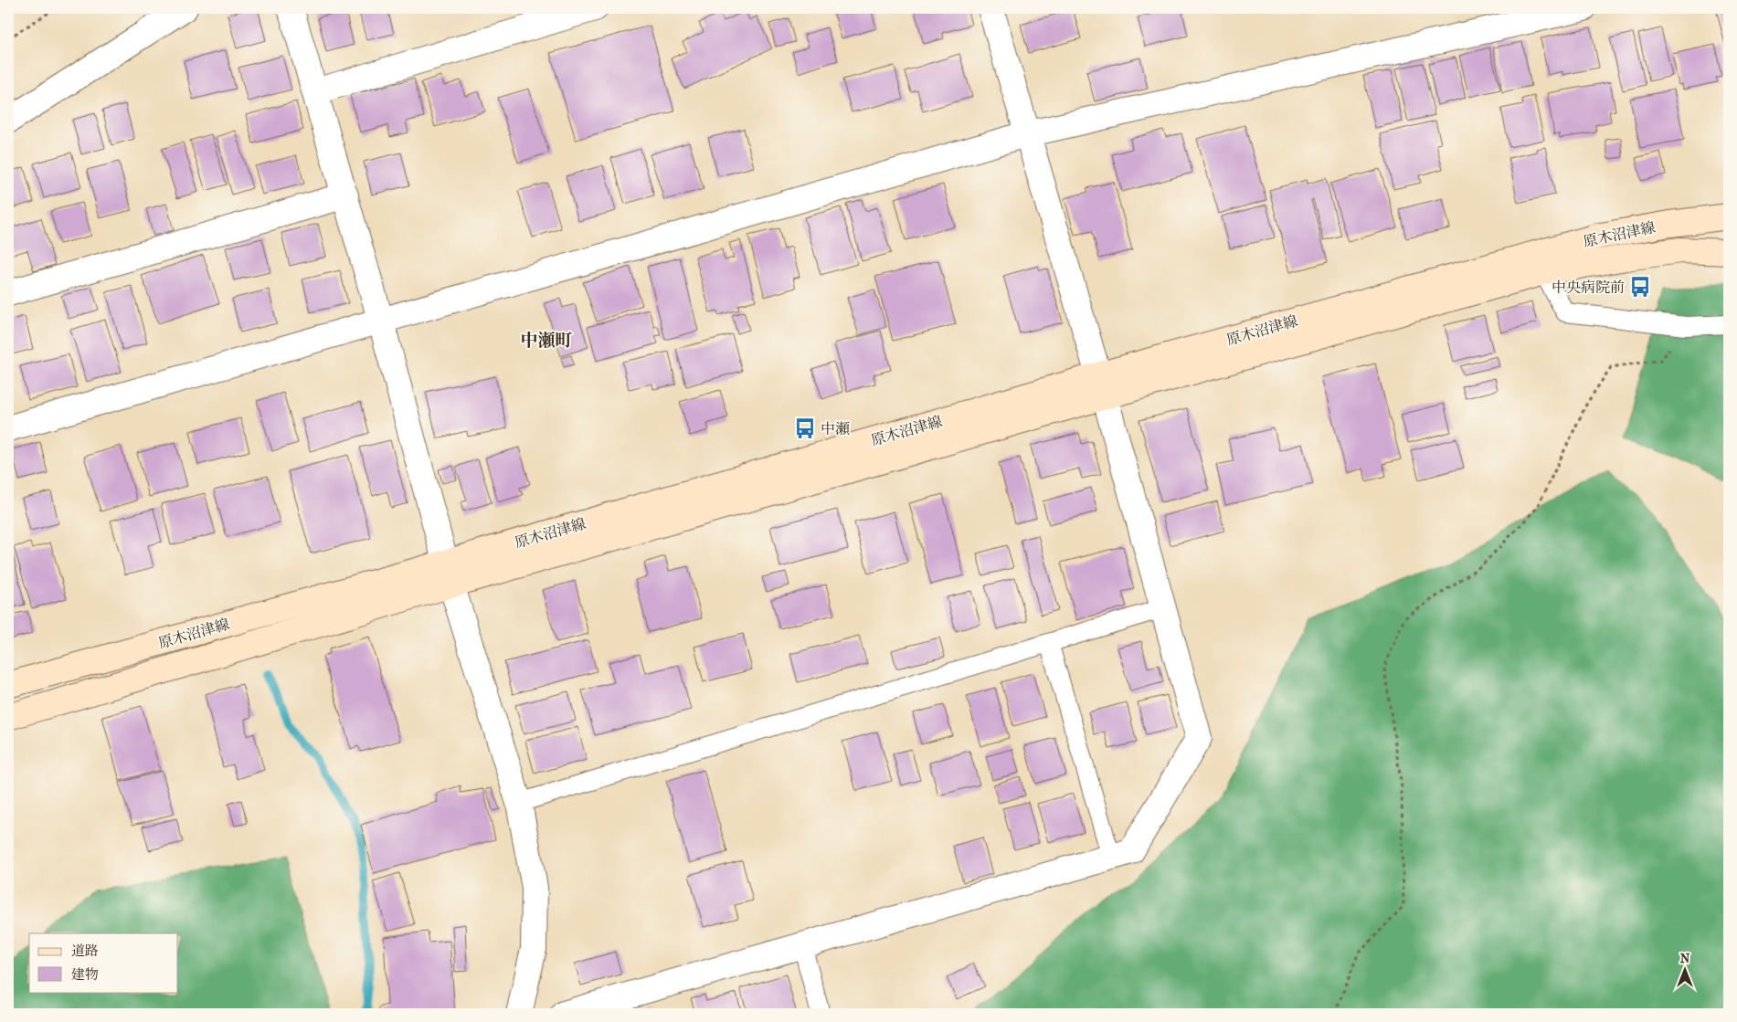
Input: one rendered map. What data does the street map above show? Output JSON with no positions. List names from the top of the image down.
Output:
{
  "streets": {
    "main road": ["原木沼津線"]
  },
  "districts": ["中瀬町"],
  "places": {
    "bus stop": ["中央病院前", "中瀬"]
  },
  "legend": ["道路", "建物"],
  "north": "top"
}
